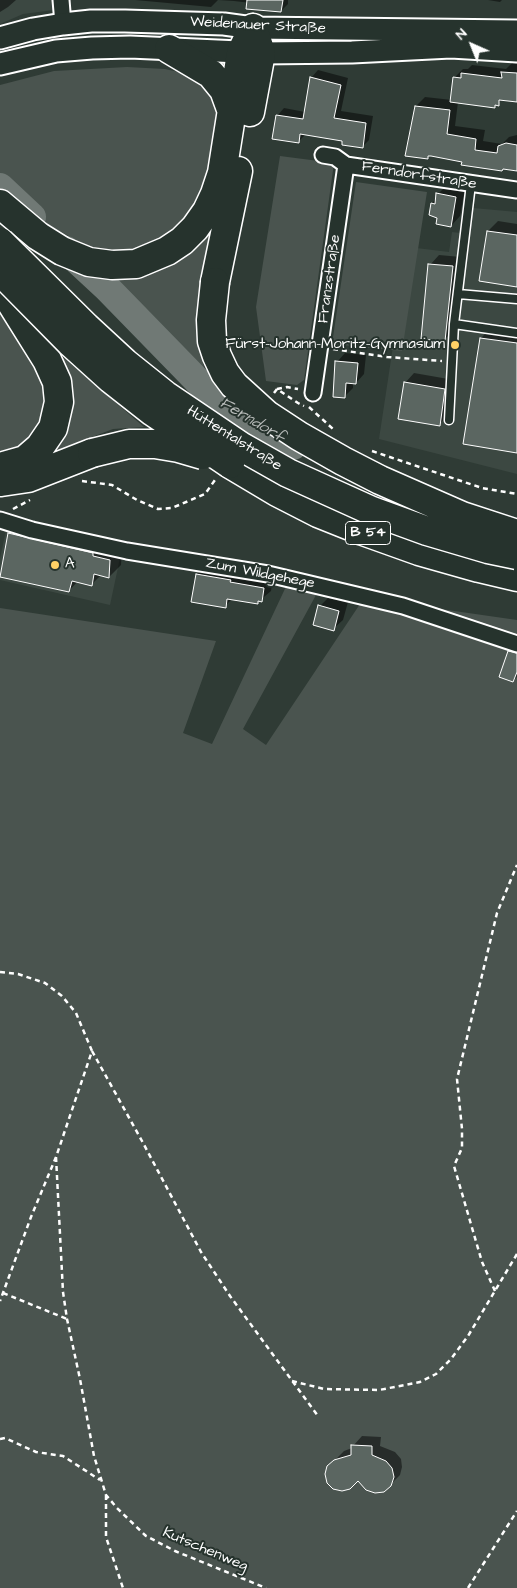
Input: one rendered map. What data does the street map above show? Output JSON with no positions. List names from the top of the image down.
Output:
{
  "streets": {
    "highway": ["Hüttentalstraße", "B 54"],
    "main road": ["Weidenauer Straße"],
    "street": ["Ferndorfstraße", "Franzstraße", "Zum Wildgehege"],
    "path": ["Kutschenweg"]
  },
  "crossings": [
    ["Ferndorfstraße", "Franzstraße"]
  ],
  "water": ["Ferndorf"],
  "places": ["Fürst-Johann-Moritz-Gymnasium", "A"],
  "north": "top left"
}
